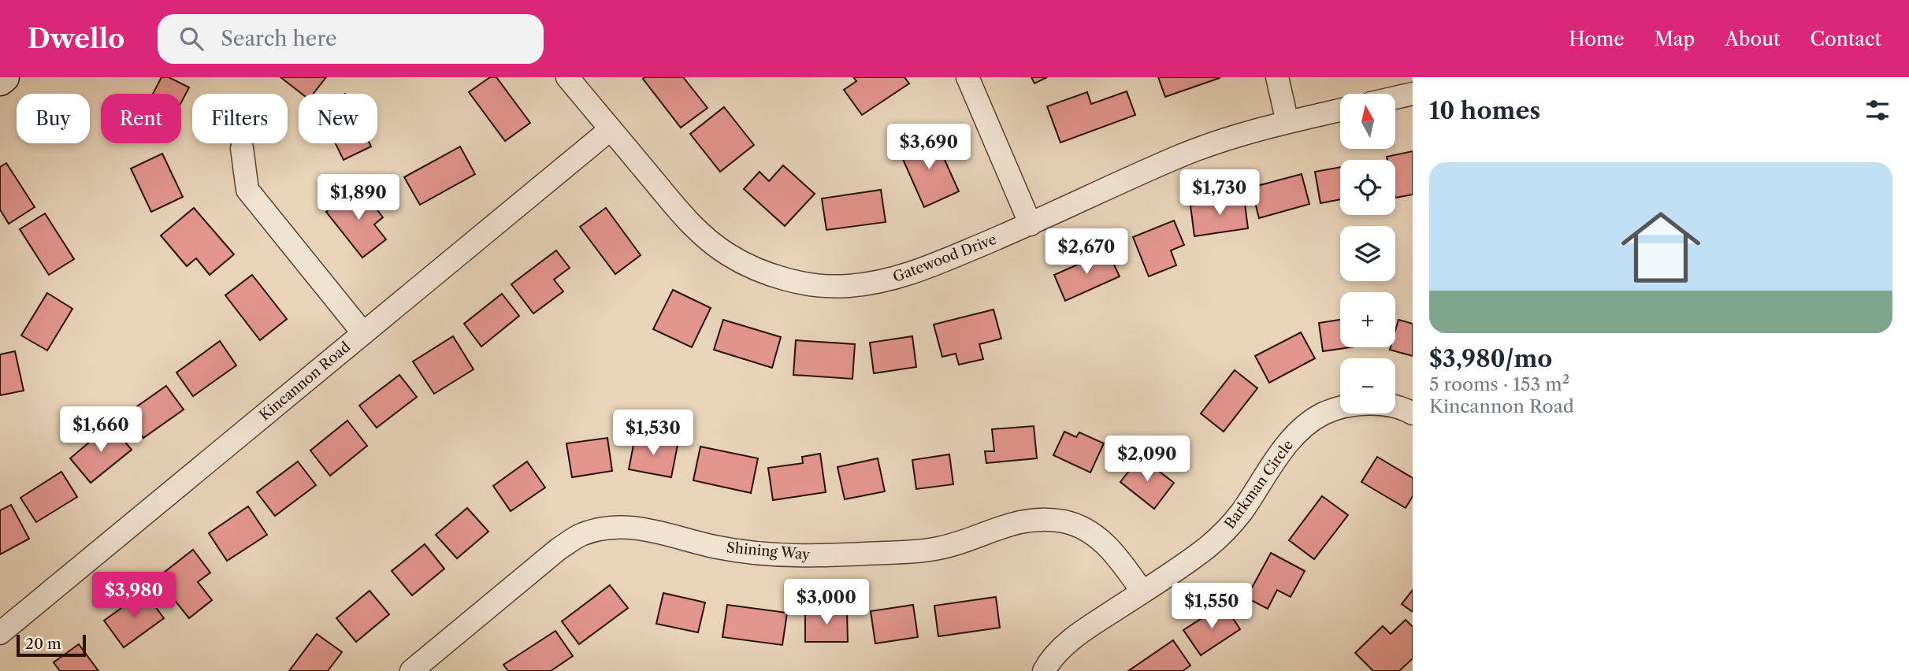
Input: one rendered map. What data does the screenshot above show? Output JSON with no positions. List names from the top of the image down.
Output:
{
  "streets": {
    "street": [
      "Gatewood Drive",
      "Kincannon Road",
      "Barkman Circle",
      "Shining Way"
    ]
  },
  "crossings": [
    ["Gatewood Drive", "Kincannon Road"],
    ["Barkman Circle", "Shining Way"]
  ],
  "scale_bar": "20 m",
  "north": "top",
  "page": {
    "header": "Dwello",
    "search": "Search here",
    "nav": [
      "Home",
      "Map",
      "About",
      "Contact"
    ],
    "heading": "10 homes",
    "map_buttons": ["+", "−"],
    "chip": [
      "Buy",
      "Rent",
      "Filters",
      "New"
    ],
    "price": [
      "$3,690",
      "$1,730",
      "$1,890",
      "$2,670",
      "$1,660",
      "$1,530",
      "$2,090",
      "$3,980",
      "$3,000",
      "$1,550"
    ],
    "list": [
      {
        "name": "$3,980/mo",
        "note": "5 rooms · 153 m² · Kincannon Road"
      }
    ],
    "scale": "20 m"
  }
}
